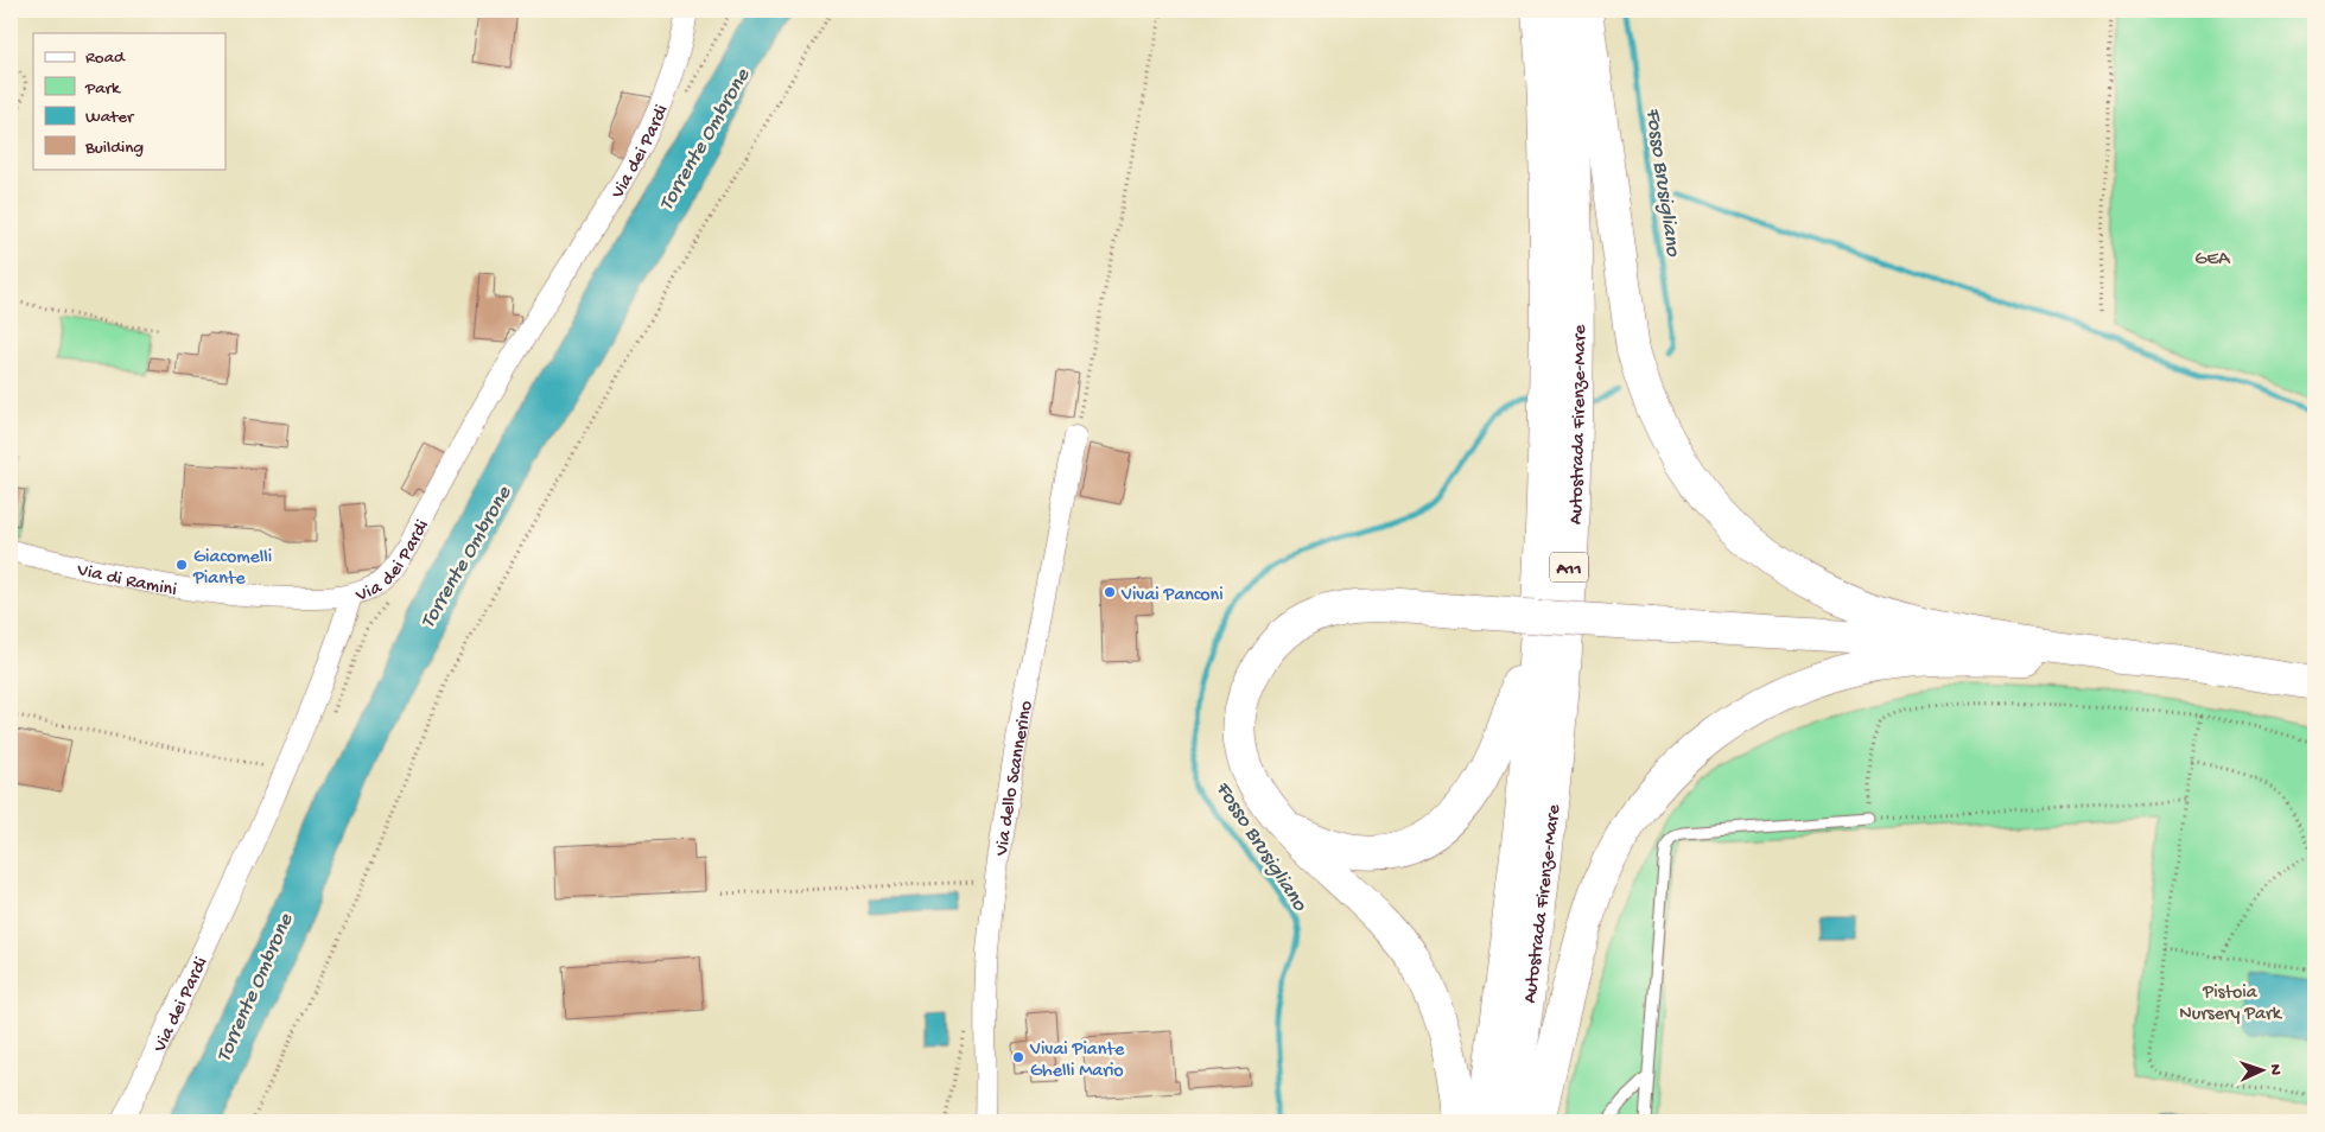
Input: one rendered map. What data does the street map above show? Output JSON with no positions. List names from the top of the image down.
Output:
{
  "streets": {
    "highway": ["Autostrada Firenze-Mare", "A11"],
    "street": ["Via dei Pardi", "Via di Ramini", "Via dello Scannerino"]
  },
  "crossings": [
    ["Via dei Pardi", "Via di Ramini"]
  ],
  "water": ["Torrente Ombrone", "Fosso Brusigliano"],
  "parks": ["GEA", "Pistoia Nursery Park"],
  "places": ["Giacomelli Piante", "Vivai Panconi", "Vivai Piante Ghelli Mario"],
  "legend": [
    "Road",
    "Park",
    "Water",
    "Building"
  ],
  "north": "right"
}
